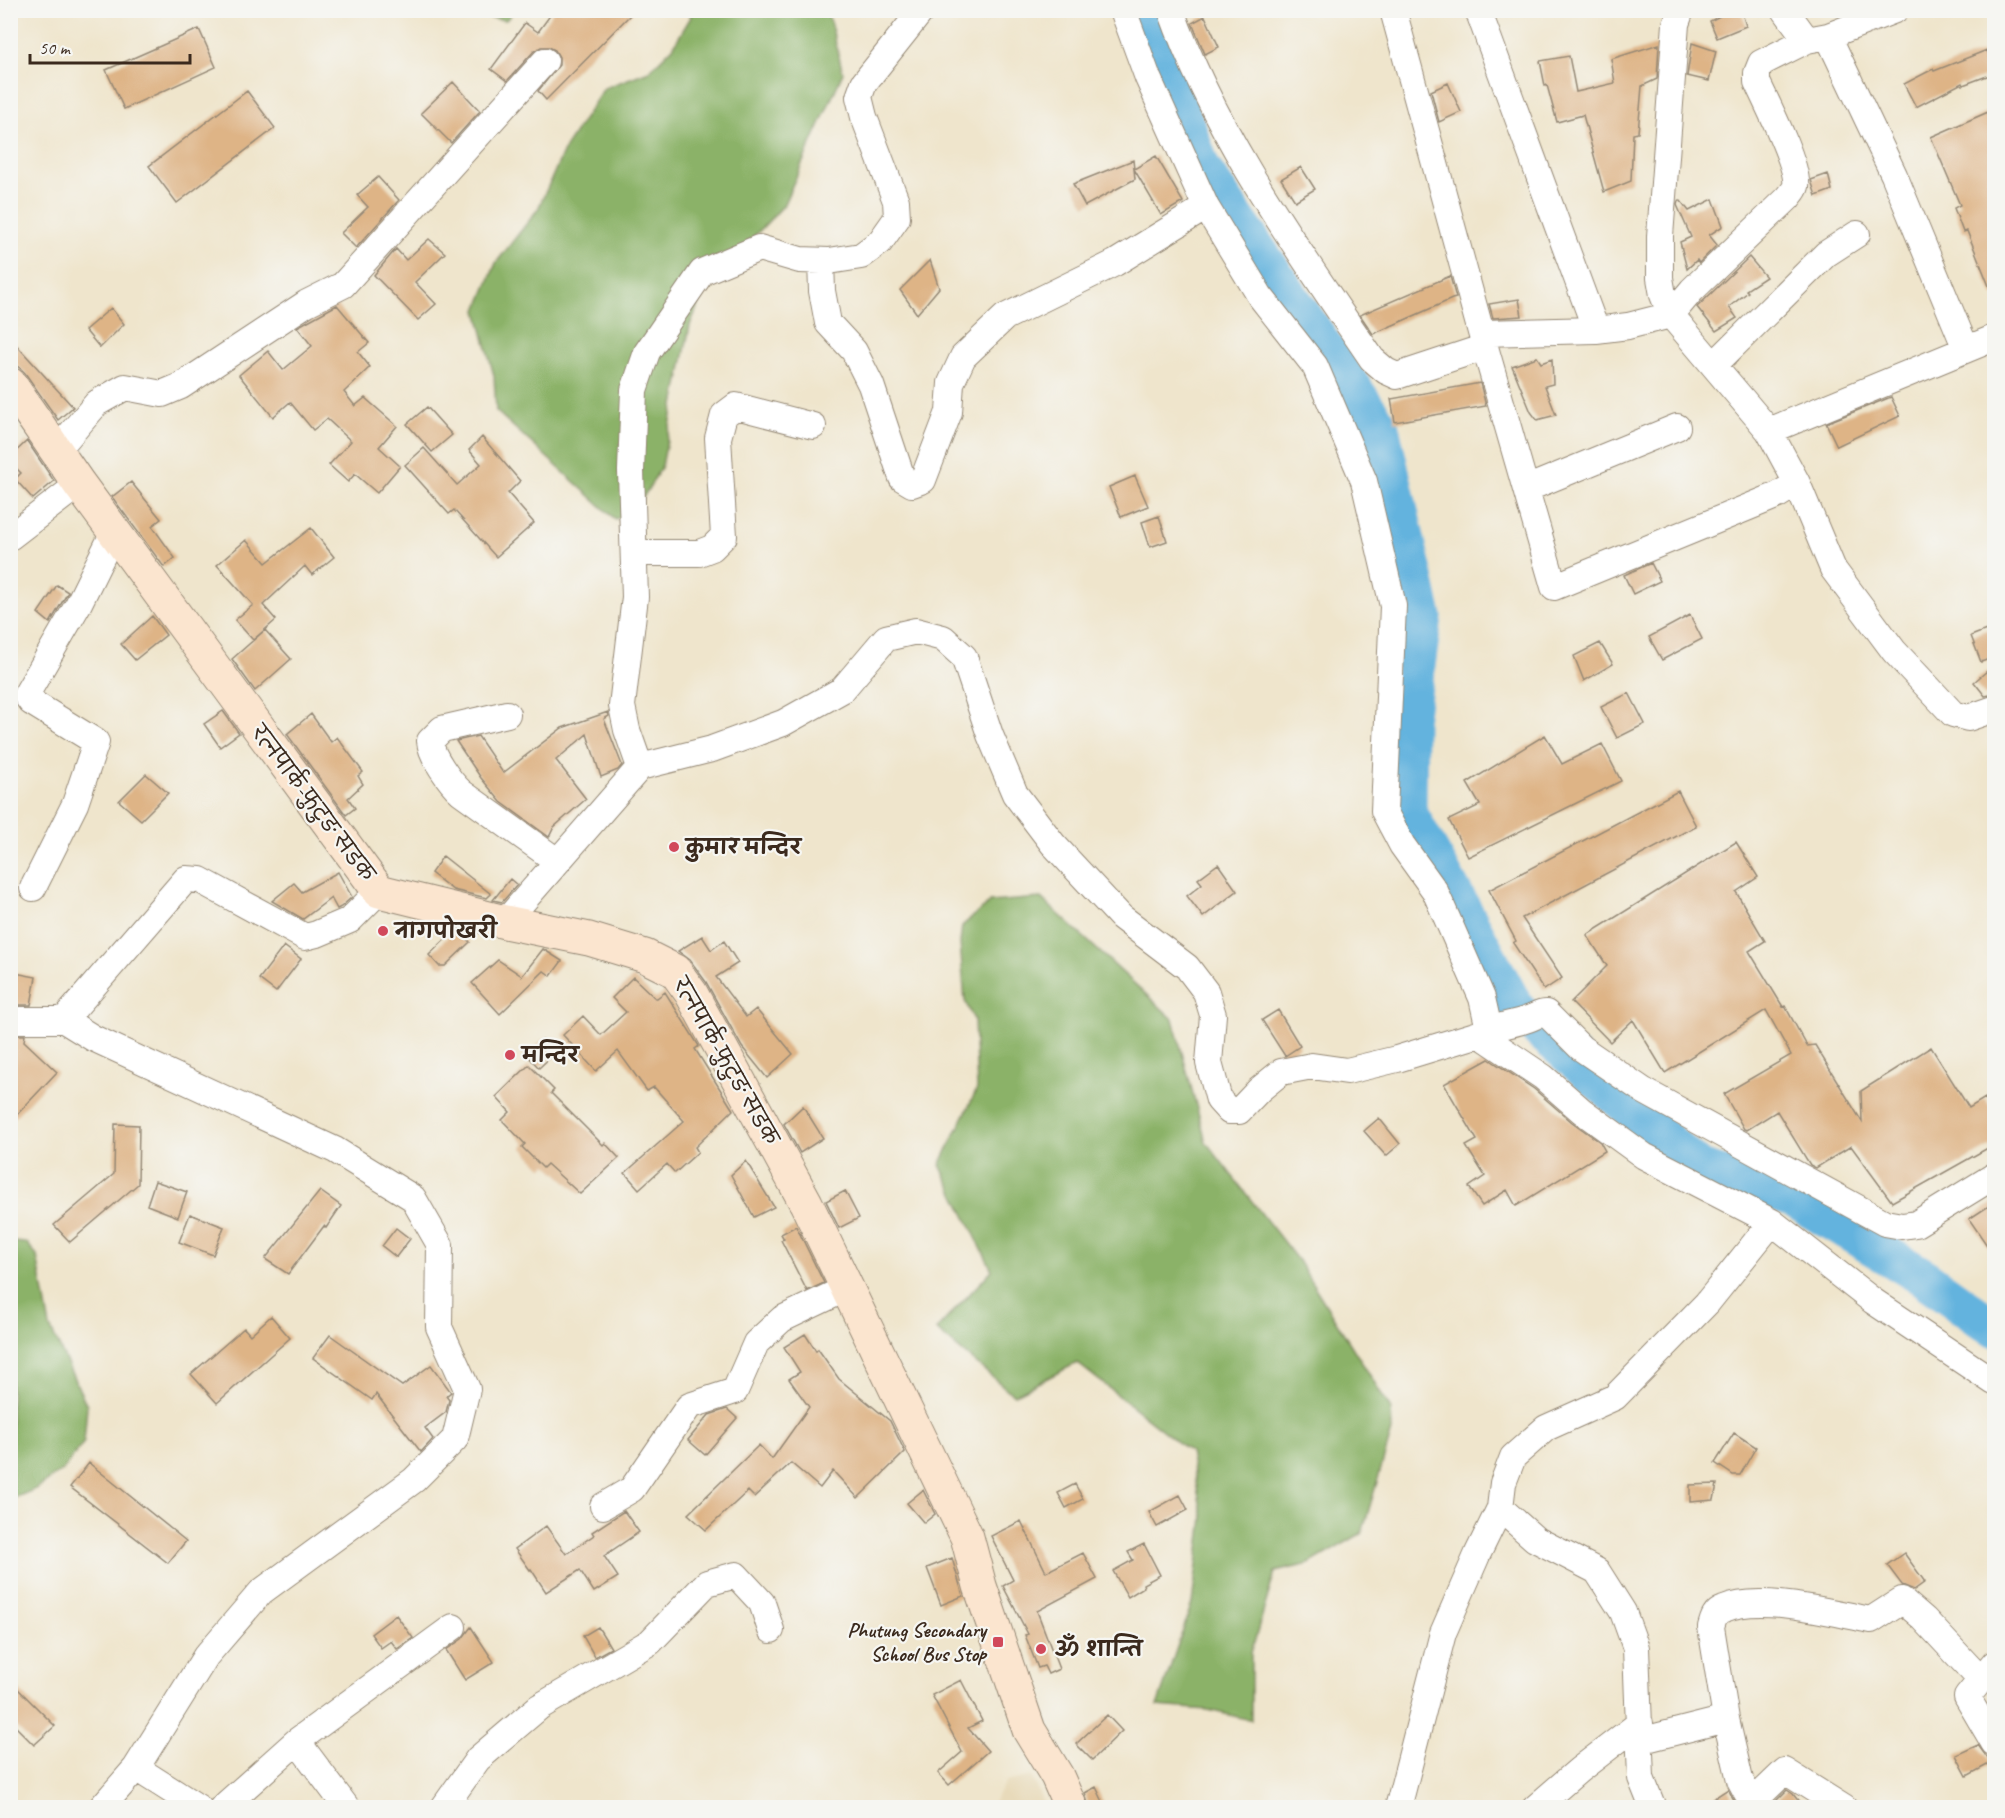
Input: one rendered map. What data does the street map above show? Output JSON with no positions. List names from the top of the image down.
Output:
{
  "streets": {
    "street": ["रत्नपार्क-फुटुङ सडक"]
  },
  "places": {
    "other": [
      "कुमार मन्दिर",
      "नागपोखरी",
      "मन्दिर",
      "ॐ शान्ति"
    ],
    "transit": ["Phutung Secondary School Bus Stop"]
  },
  "scale_bar": "50 m"
}
